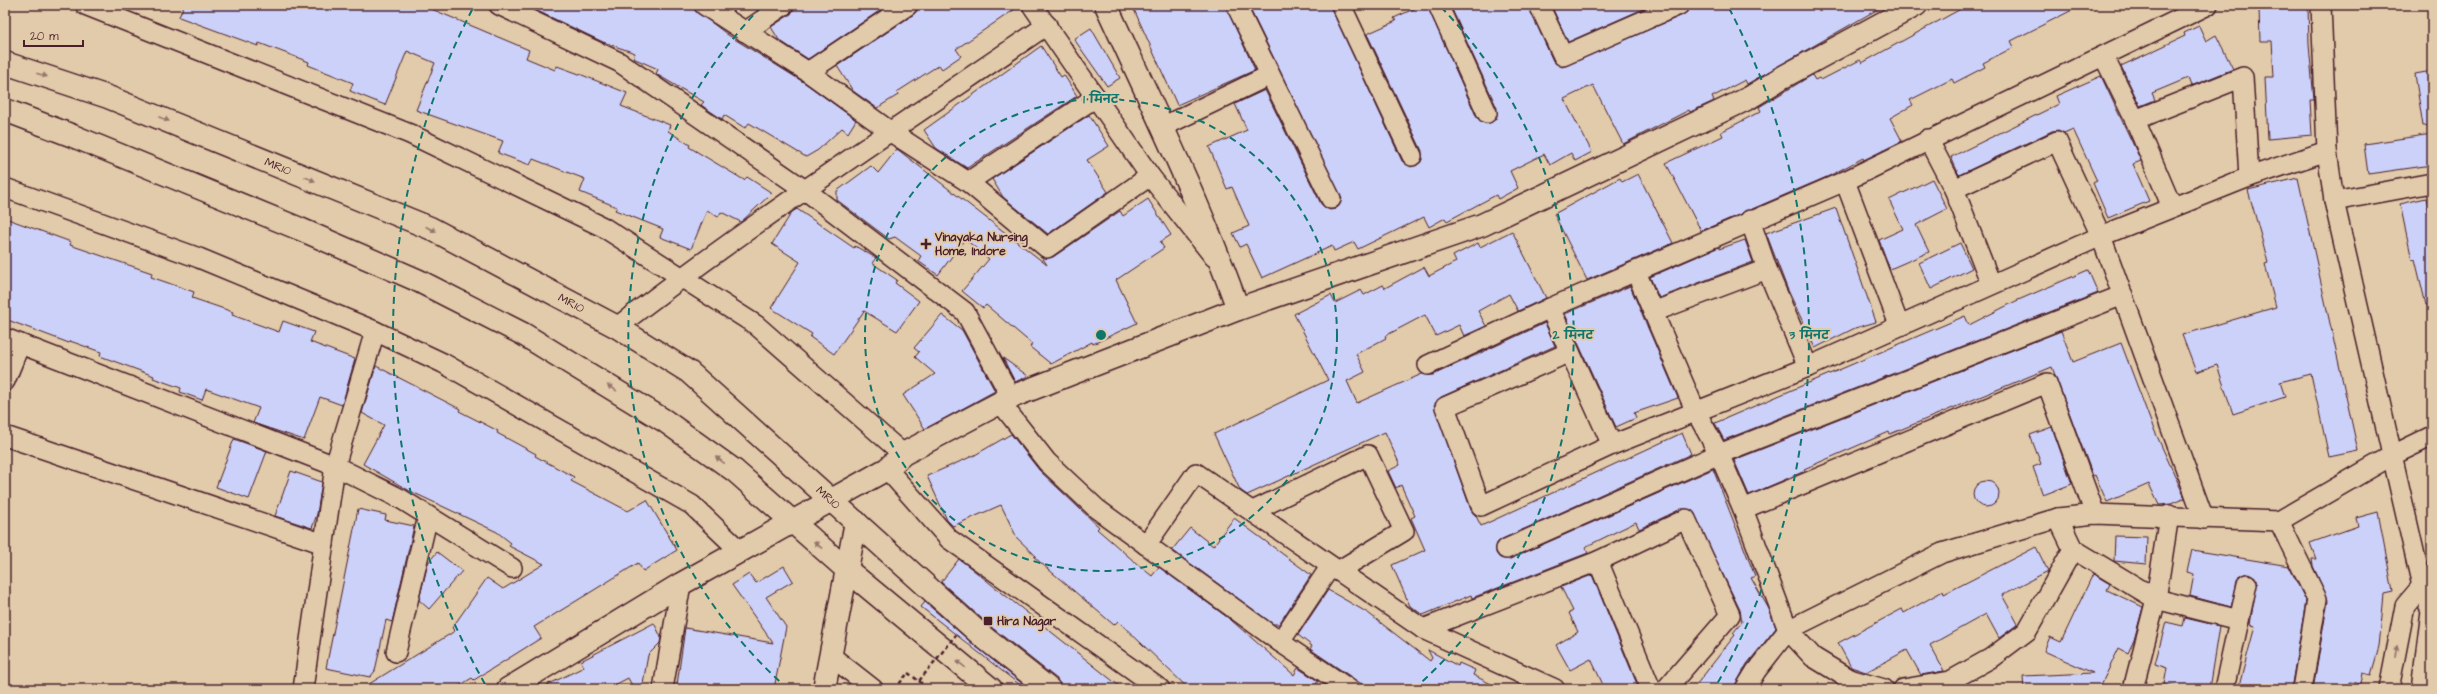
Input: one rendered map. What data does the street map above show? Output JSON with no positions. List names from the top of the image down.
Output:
{
  "streets": {
    "main road": ["MR10"]
  },
  "places": {
    "health": ["Vinayaka Nursing Home, Indore"],
    "transit": ["Hira Nagar"]
  },
  "scale_bar": "20 m",
  "rings": ["1 मिनट", "2 मिनट", "3 मिनट"]
}
